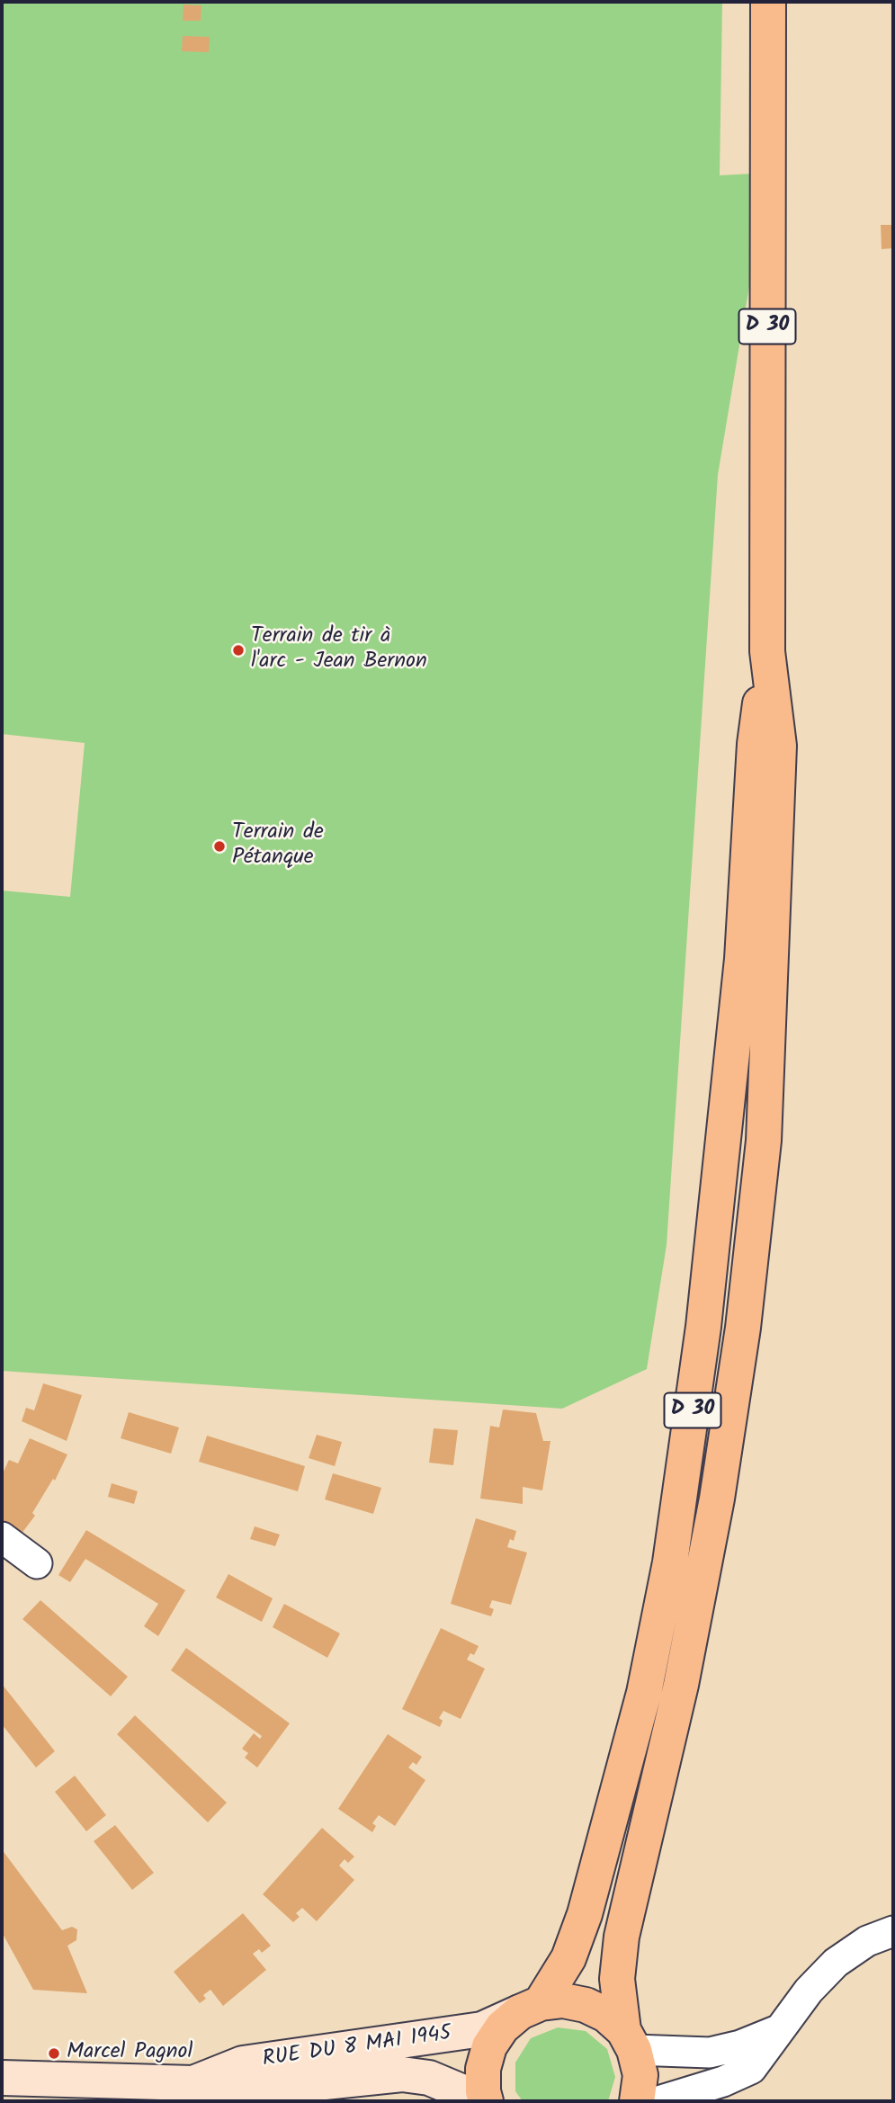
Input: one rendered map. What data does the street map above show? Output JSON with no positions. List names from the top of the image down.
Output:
{
  "streets": {
    "main road": ["D 30"],
    "street": ["RUE DU 8 MAI 1945"]
  },
  "crossings": [
    ["D 30", "RUE DU 8 MAI 1945"]
  ],
  "places": ["Terrain de tir à l'arc - Jean Bernon", "Terrain de Pétanque", "Marcel Pagnol"]
}
